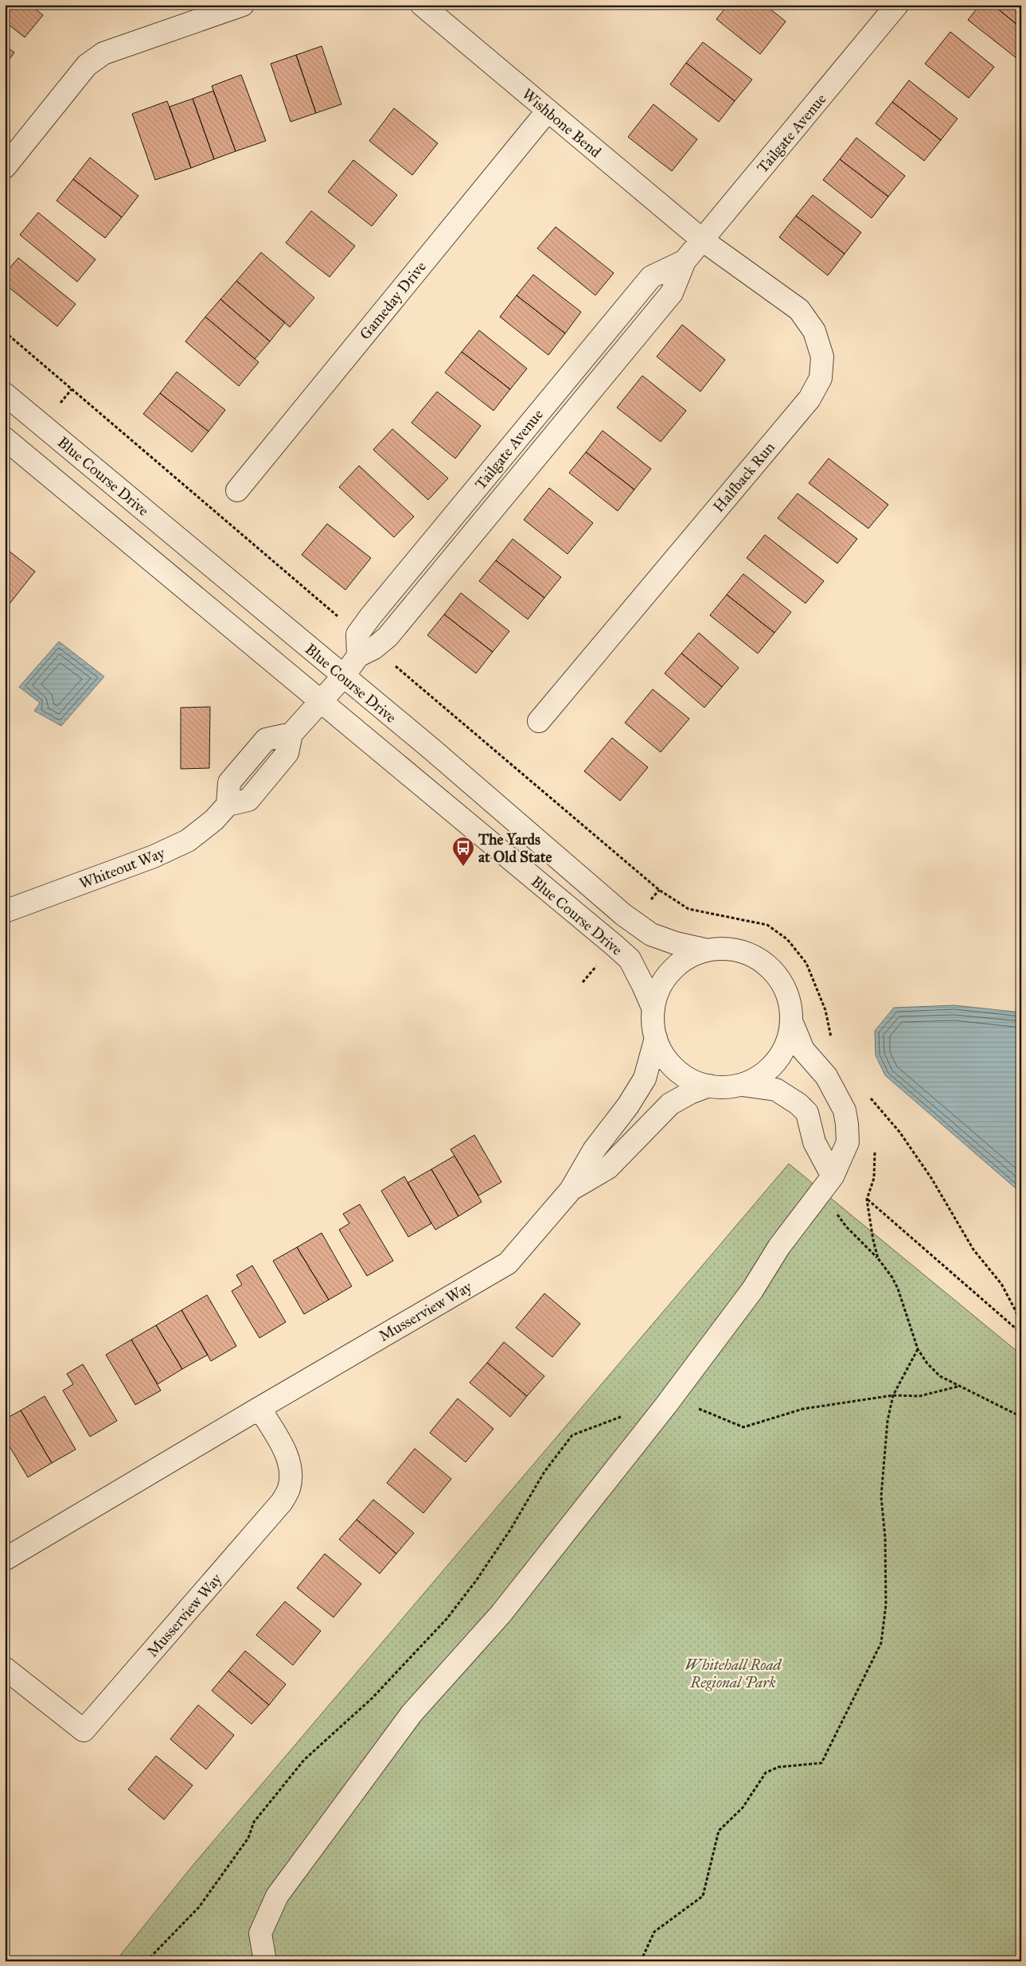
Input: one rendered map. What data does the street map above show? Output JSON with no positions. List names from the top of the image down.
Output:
{
  "streets": {
    "street": [
      "Wishbone Bend",
      "Tailgate Avenue",
      "Gameday Drive",
      "Blue Course Drive",
      "Halfback Run",
      "Whiteout Way",
      "Musserview Way"
    ]
  },
  "crossings": [
    ["Wishbone Bend", "Tailgate Avenue"],
    ["Wishbone Bend", "Gameday Drive"],
    ["Wishbone Bend", "Halfback Run"],
    ["Tailgate Avenue", "Blue Course Drive"],
    ["Tailgate Avenue", "Halfback Run"],
    ["Tailgate Avenue", "Whiteout Way"],
    ["Blue Course Drive", "Whiteout Way"],
    ["Blue Course Drive", "Musserview Way"]
  ],
  "parks": ["Whitehall Road Regional Park"],
  "places": {
    "bus stop": ["The Yards at Old State"]
  }
}
